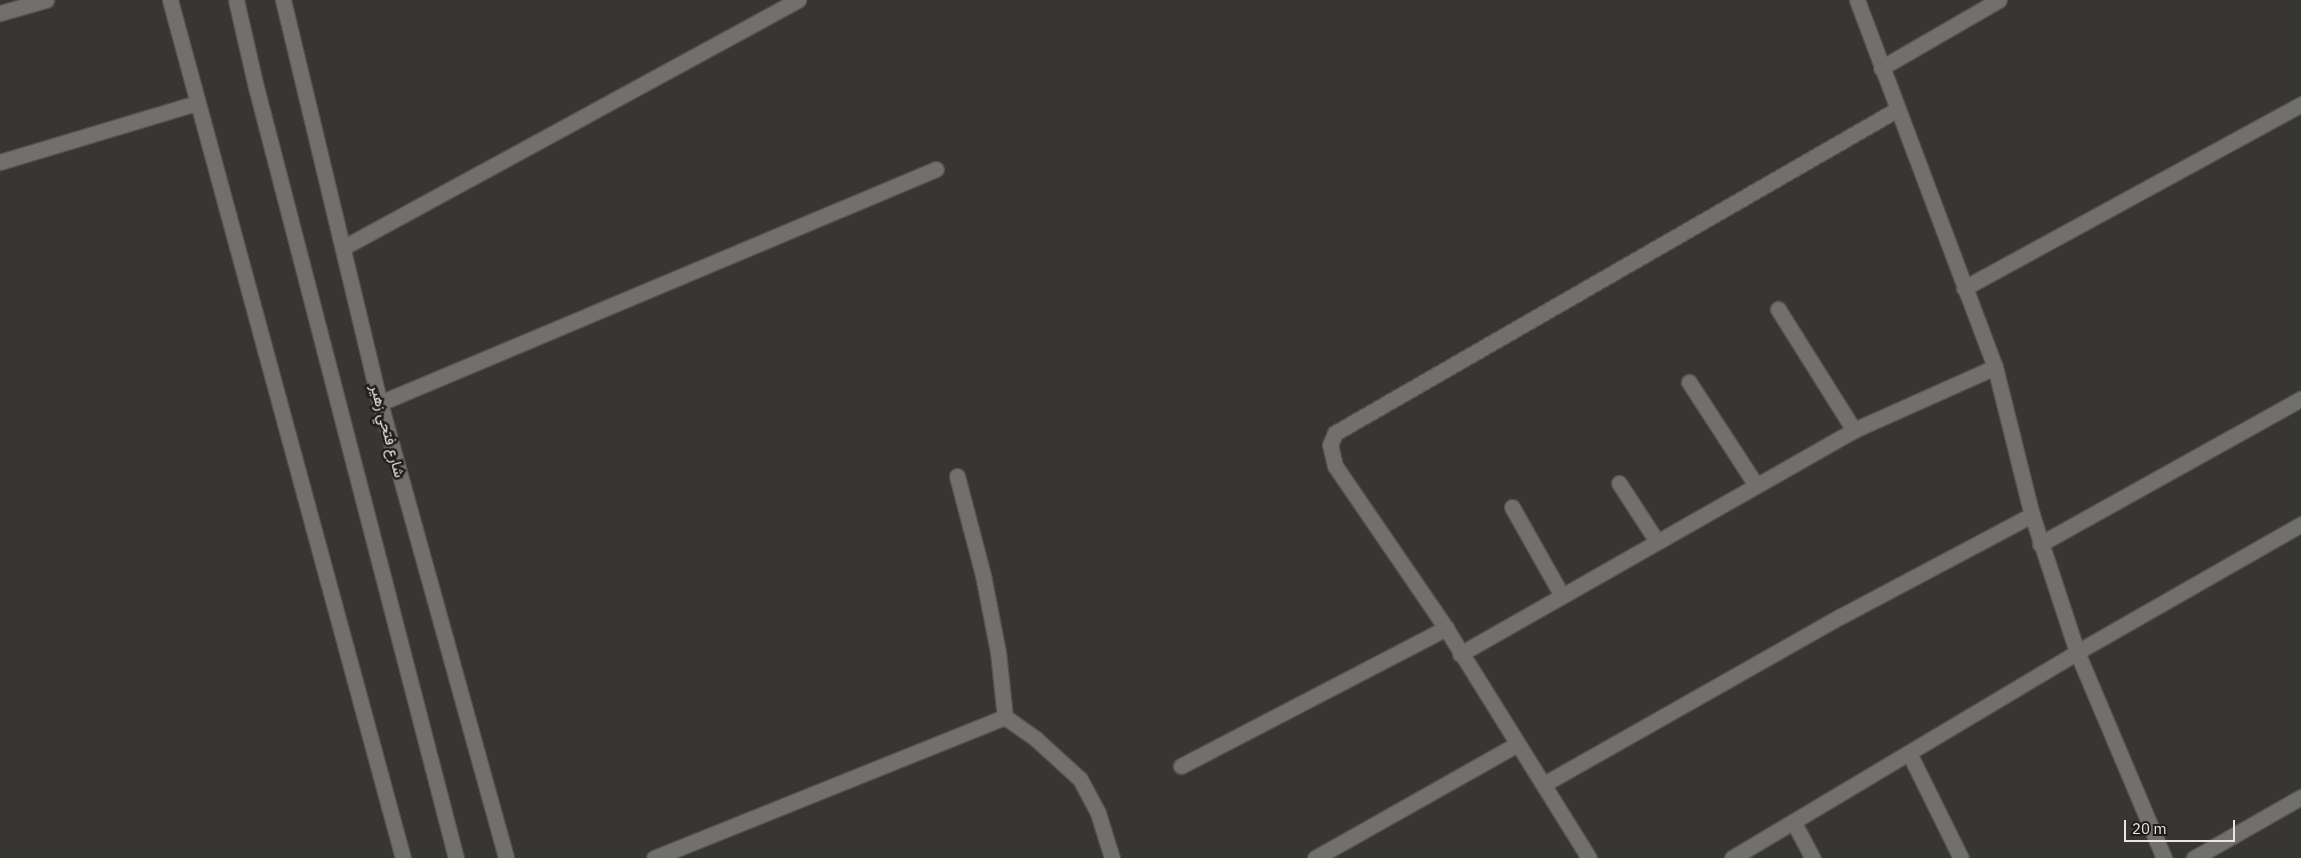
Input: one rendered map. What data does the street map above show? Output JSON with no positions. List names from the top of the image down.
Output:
{
  "streets": {
    "street": ["شارع فتحي زهير"]
  },
  "scale_bar": "20 m"
}
